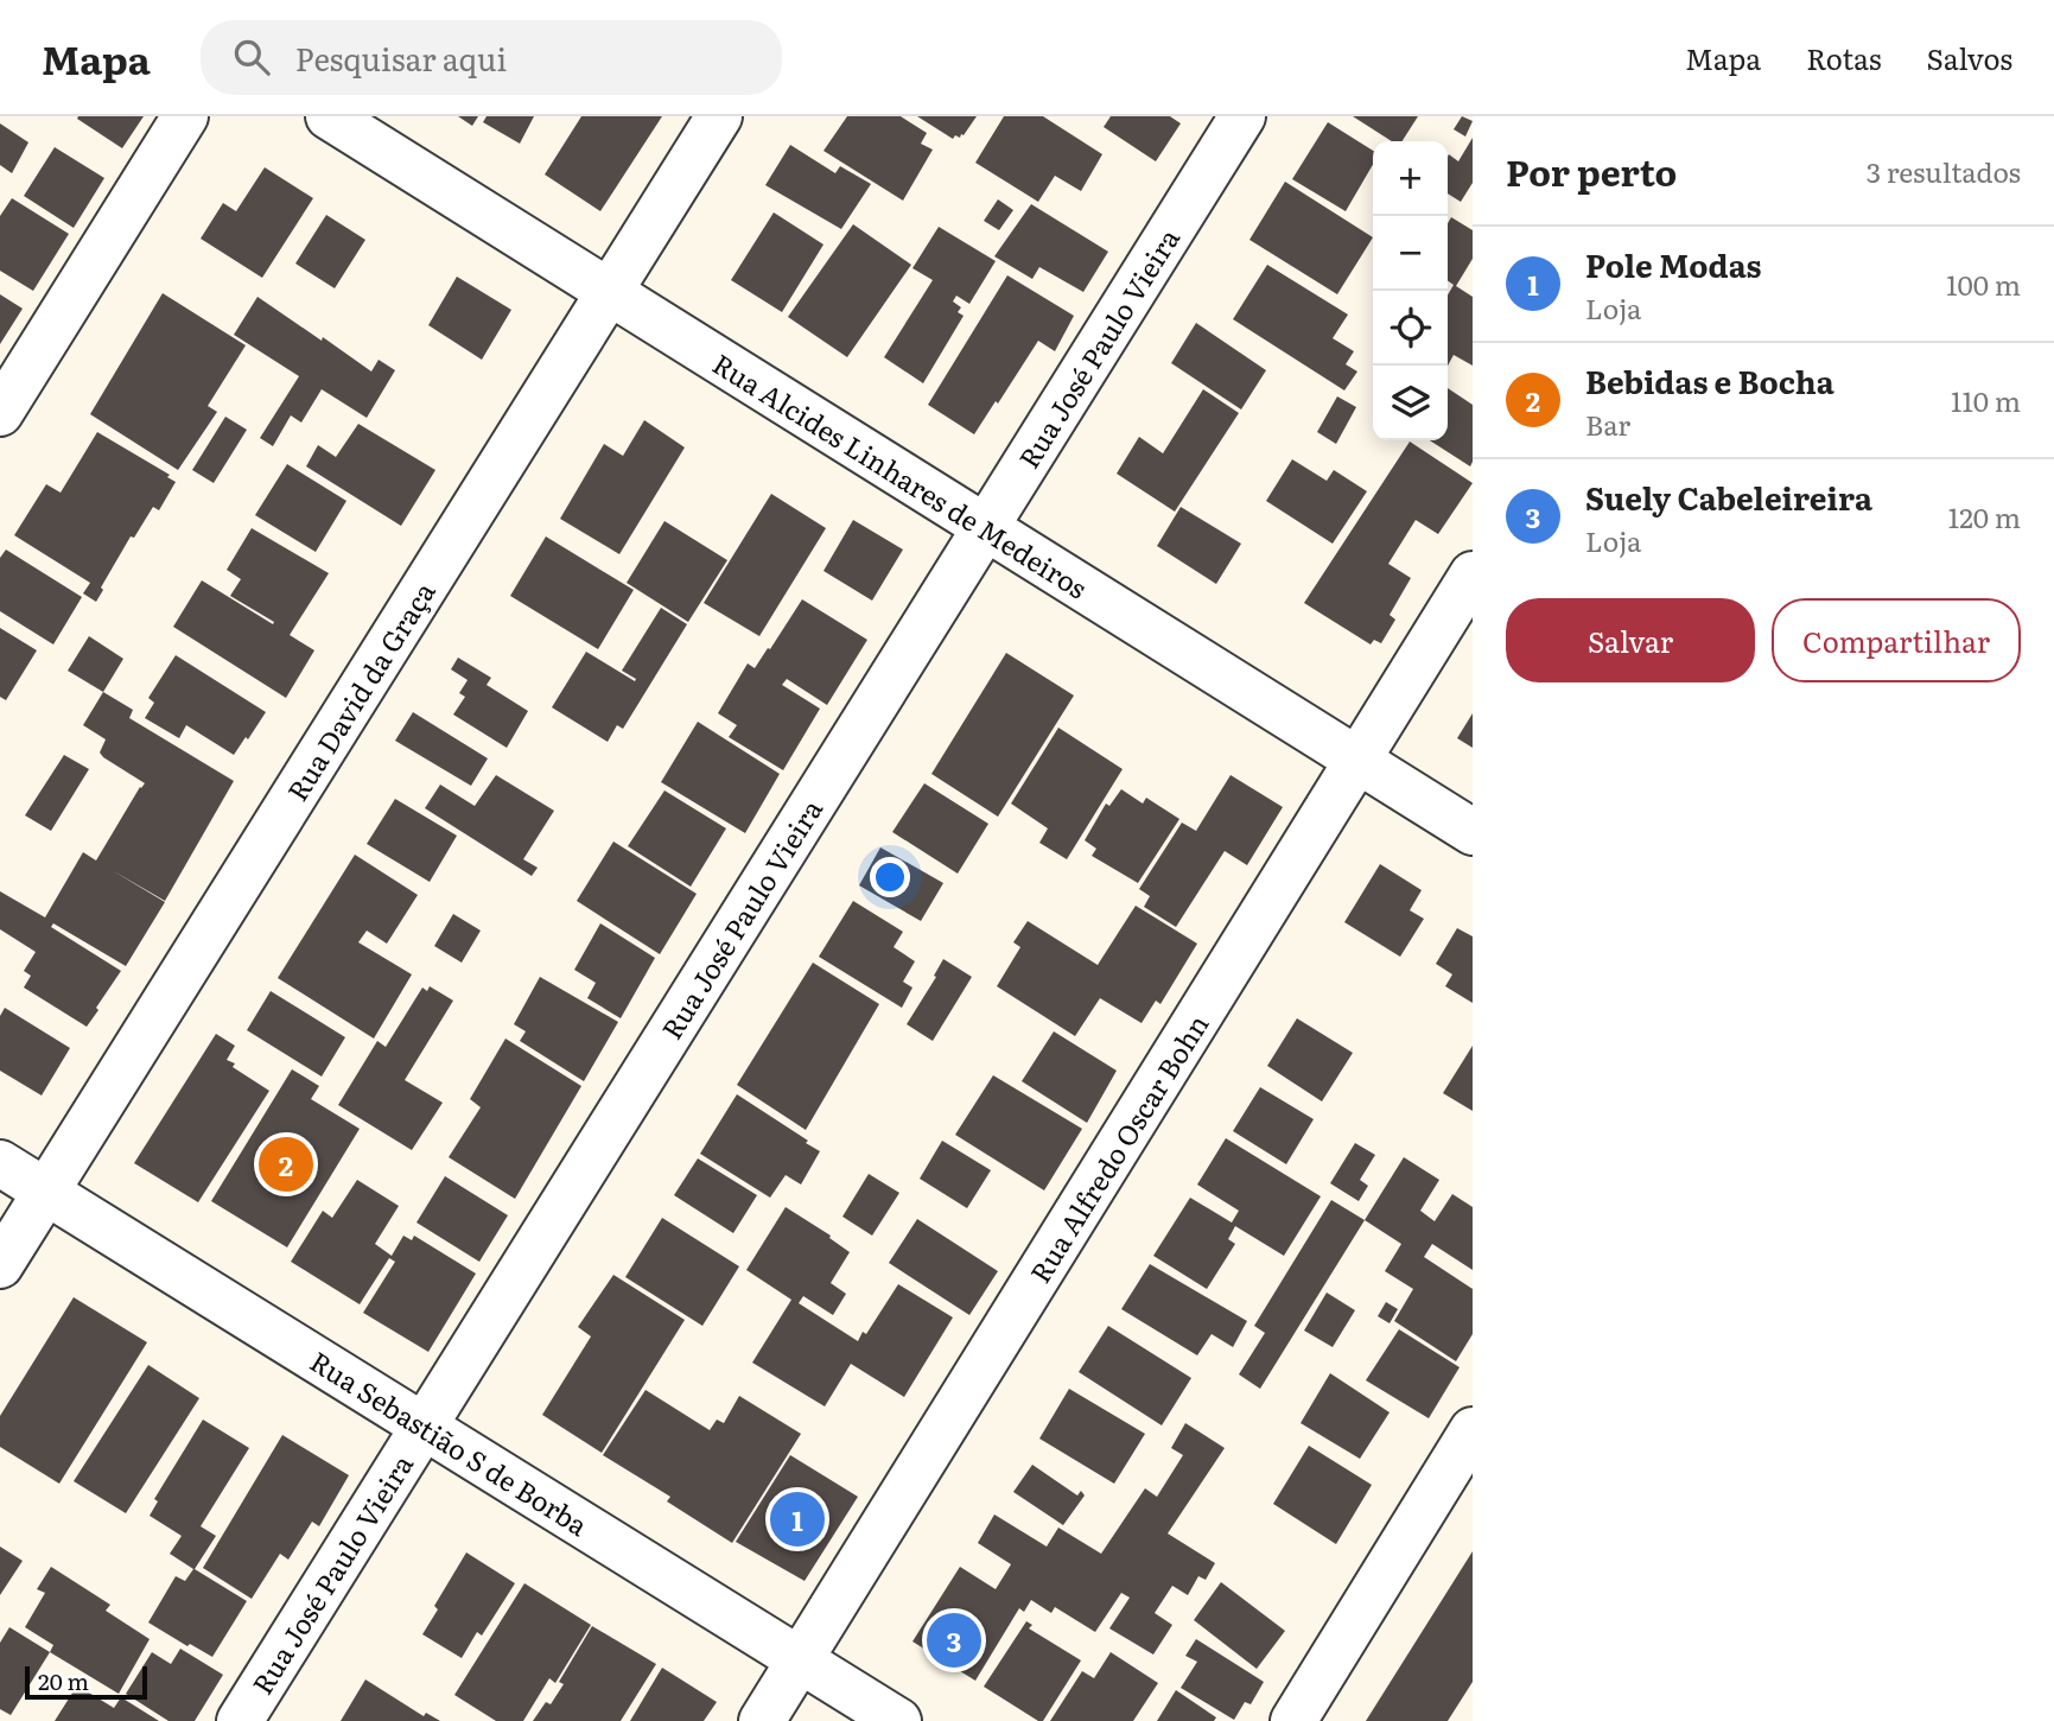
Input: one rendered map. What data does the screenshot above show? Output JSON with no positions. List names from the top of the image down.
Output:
{
  "streets": {
    "street": [
      "Rua José Paulo Vieira",
      "Rua Alcides Linhares de Medeiros",
      "Rua David da Graça",
      "Rua Alfredo Oscar Bohn",
      "Rua Sebastião S de Borba"
    ]
  },
  "crossings": [
    ["Rua José Paulo Vieira", "Rua Alcides Linhares de Medeiros"],
    ["Rua José Paulo Vieira", "Rua Sebastião S de Borba"],
    ["Rua Alcides Linhares de Medeiros", "Rua David da Graça"],
    ["Rua Alcides Linhares de Medeiros", "Rua Alfredo Oscar Bohn"],
    ["Rua David da Graça", "Rua Sebastião S de Borba"],
    ["Rua Alfredo Oscar Bohn", "Rua Sebastião S de Borba"]
  ],
  "scale_bar": "20 m",
  "page": {
    "header": "Mapa",
    "search": "Pesquisar aqui",
    "nav": ["Mapa", "Rotas", "Salvos"],
    "heading": ["Por perto", "3 resultados"],
    "map_buttons": ["+", "−"],
    "list": [
      {
        "mark": "1",
        "name": "Pole Modas",
        "note": "Loja",
        "value": "100 m"
      },
      {
        "mark": "2",
        "name": "Bebidas e Bocha",
        "note": "Bar",
        "value": "110 m"
      },
      {
        "mark": "3",
        "name": "Suely Cabeleireira",
        "note": "Loja",
        "value": "120 m"
      }
    ],
    "buttons": ["Salvar", "Compartilhar"],
    "pins": ["2", "1", "3"],
    "scale": "20 m"
  }
}
